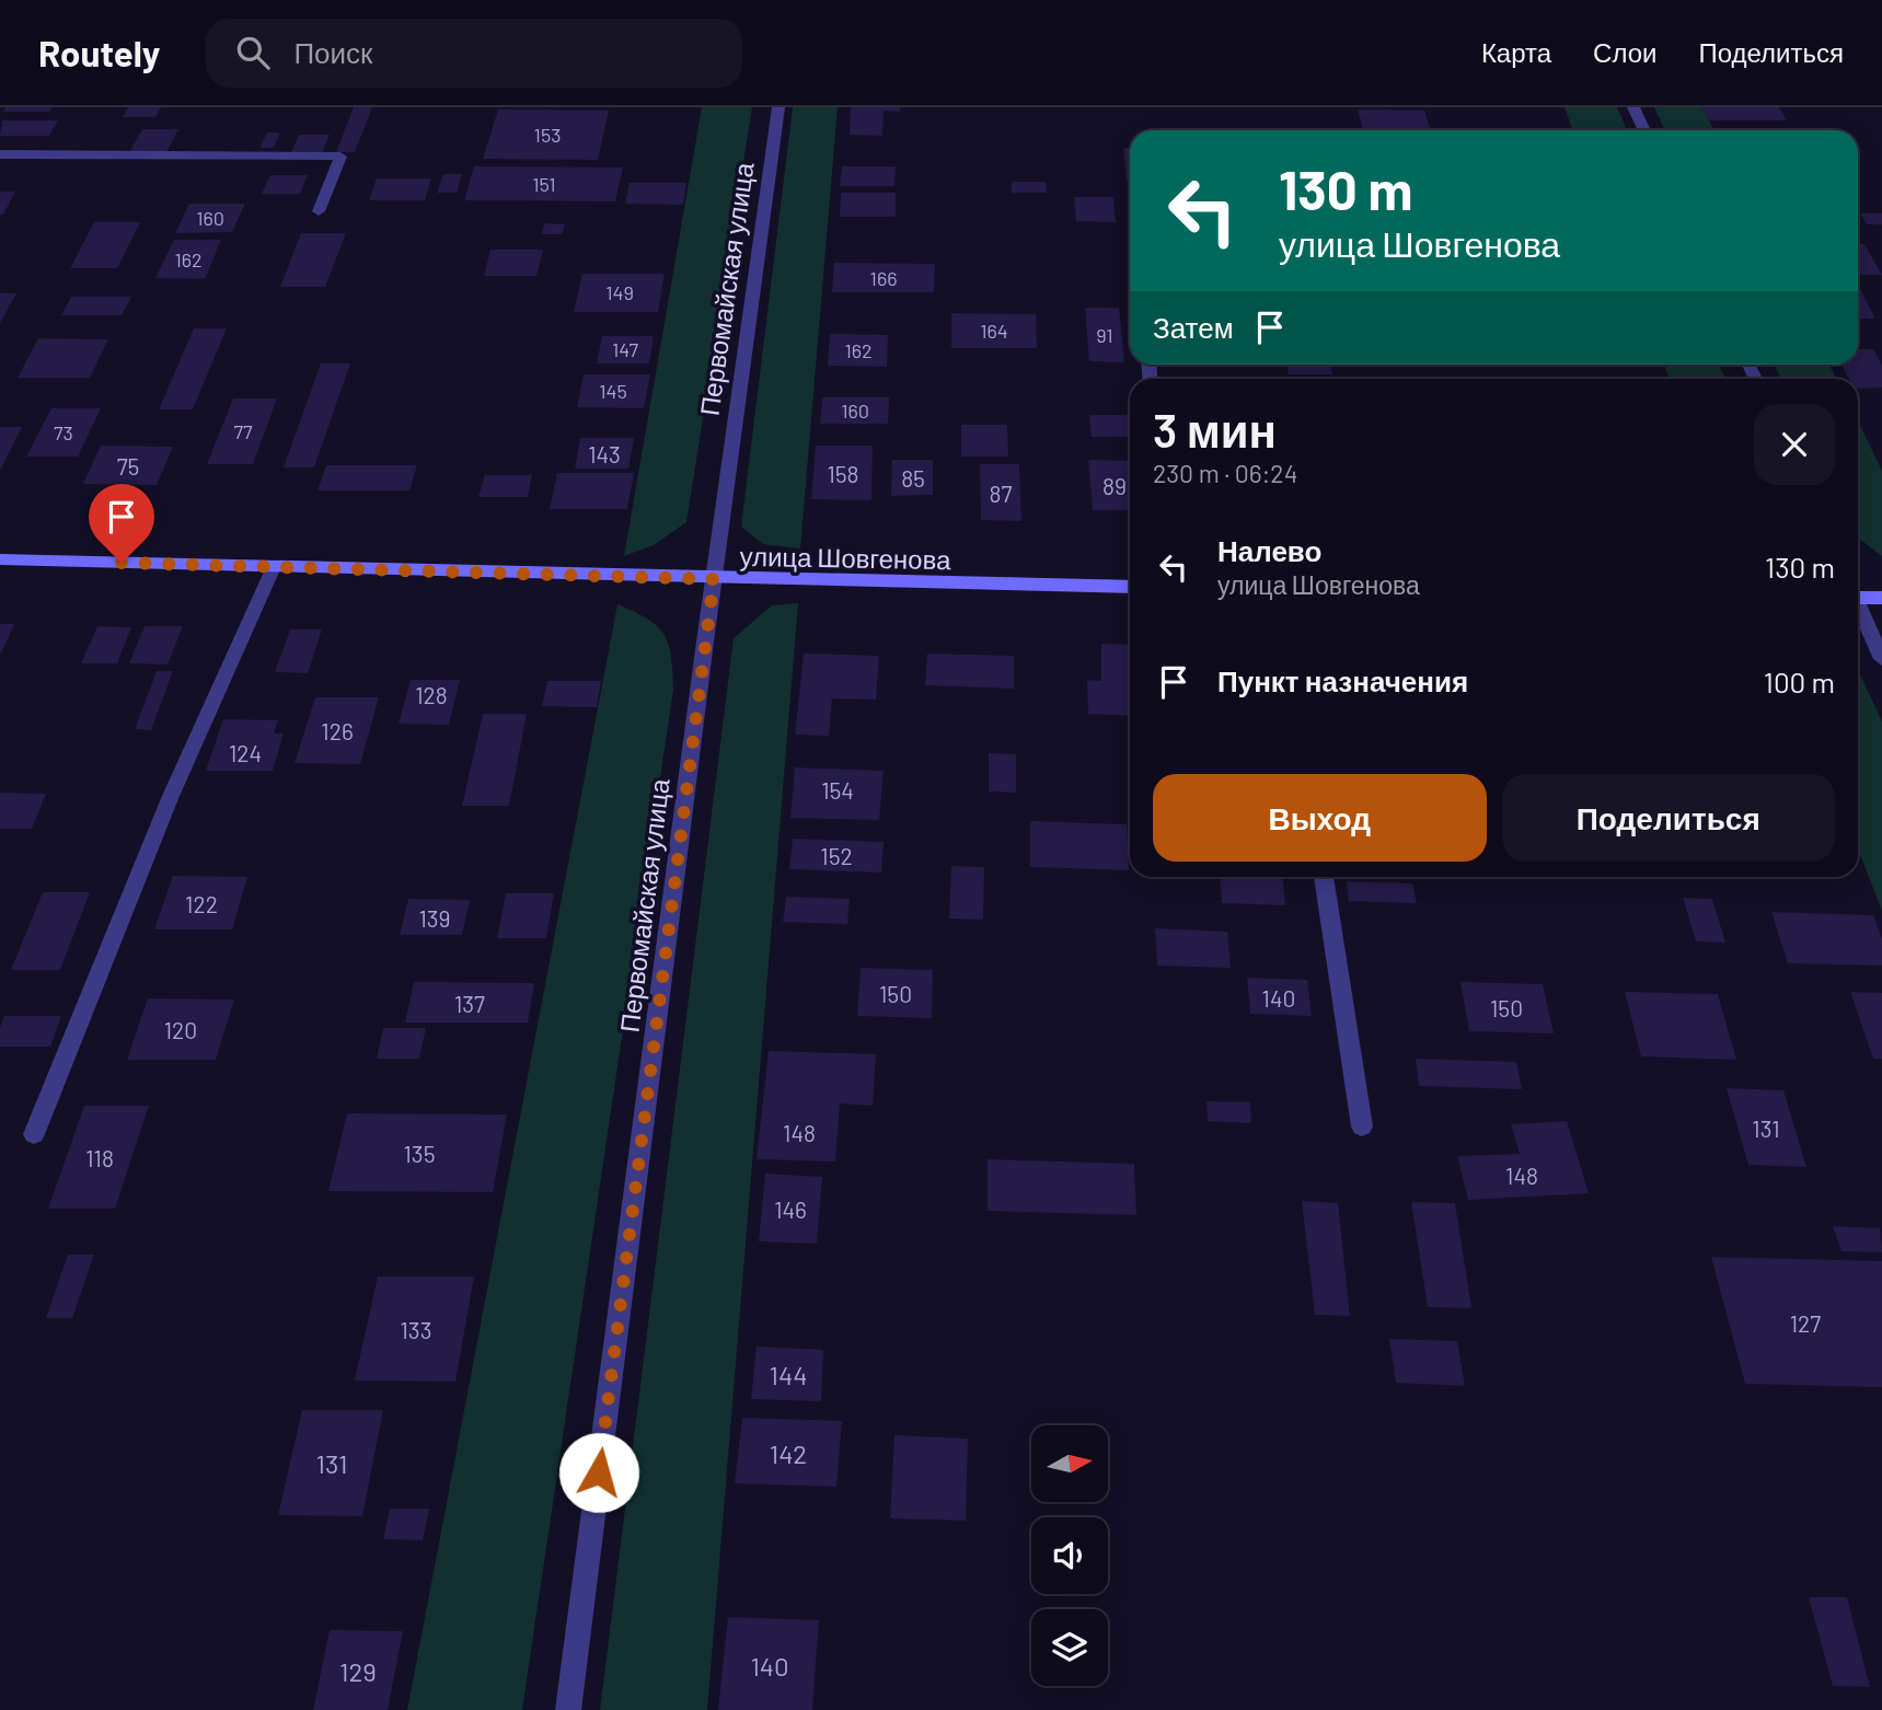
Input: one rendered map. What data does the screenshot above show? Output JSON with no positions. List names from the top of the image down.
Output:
{
  "streets": {
    "main road": ["улица Шовгенова"],
    "street": ["Первомайская улица"]
  },
  "crossings": [
    ["Первомайская улица", "улица Шовгенова"]
  ],
  "house_numbers": [
    "153",
    "151",
    "160",
    "162",
    "166",
    "149",
    "164",
    "91",
    "147",
    "162",
    "145",
    "160",
    "77",
    "73",
    "143",
    "75",
    "158",
    "85",
    "89",
    "87",
    "128",
    "126",
    "124",
    "154",
    "152",
    "122",
    "139",
    "150",
    "140",
    "137",
    "150",
    "120",
    "131",
    "148",
    "135",
    "118",
    "148",
    "146",
    "127",
    "133",
    "144",
    "142",
    "131",
    "140",
    "129"
  ],
  "north": "right",
  "page": {
    "header": "Routely",
    "search": "Поиск",
    "nav": ["Карта", "Слои", "Поделиться"],
    "turn": ["130 m", "улица Шовгенова"],
    "then": "Затем",
    "heading": ["3 мин", "230 m · 06:24"],
    "list": [
      {
        "name": "Налево",
        "note": "улица Шовгенова",
        "value": "130 m"
      },
      {
        "name": "Пункт назначения",
        "value": "100 m"
      }
    ],
    "buttons": ["Выход", "Поделиться"]
  }
}
